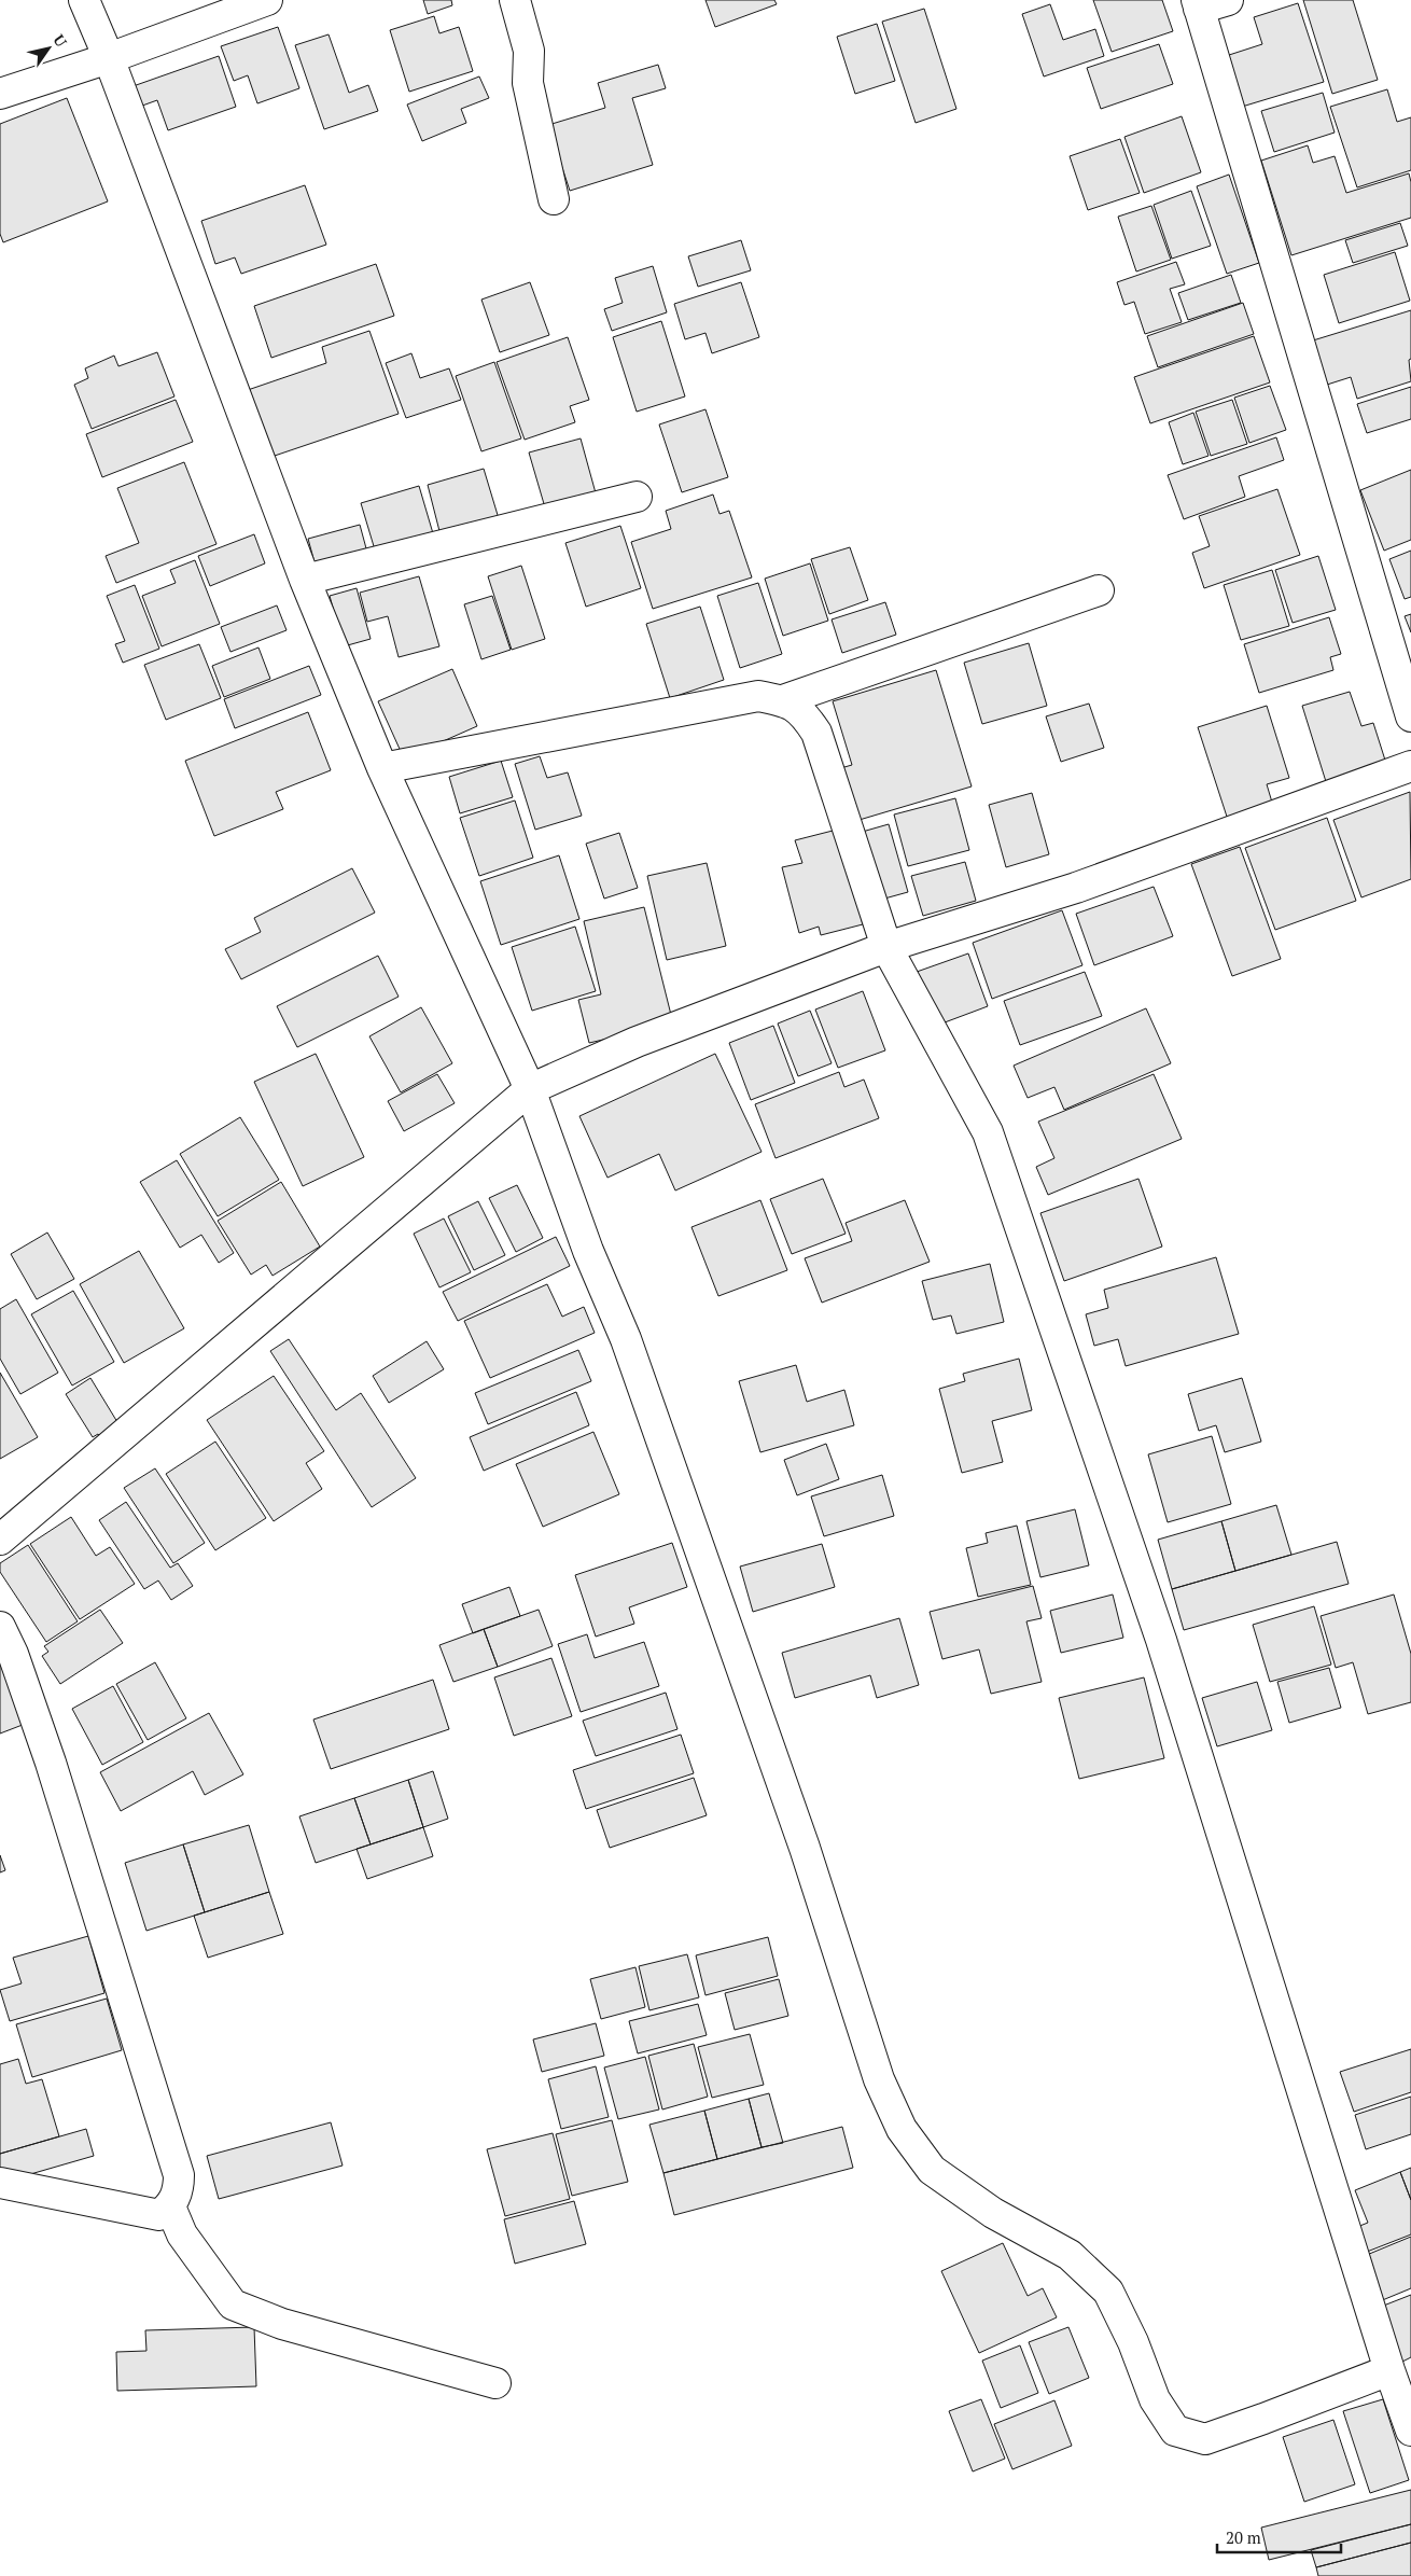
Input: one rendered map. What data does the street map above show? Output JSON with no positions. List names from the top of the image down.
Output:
{
  "scale_bar": "20 m",
  "north": "top right"
}
